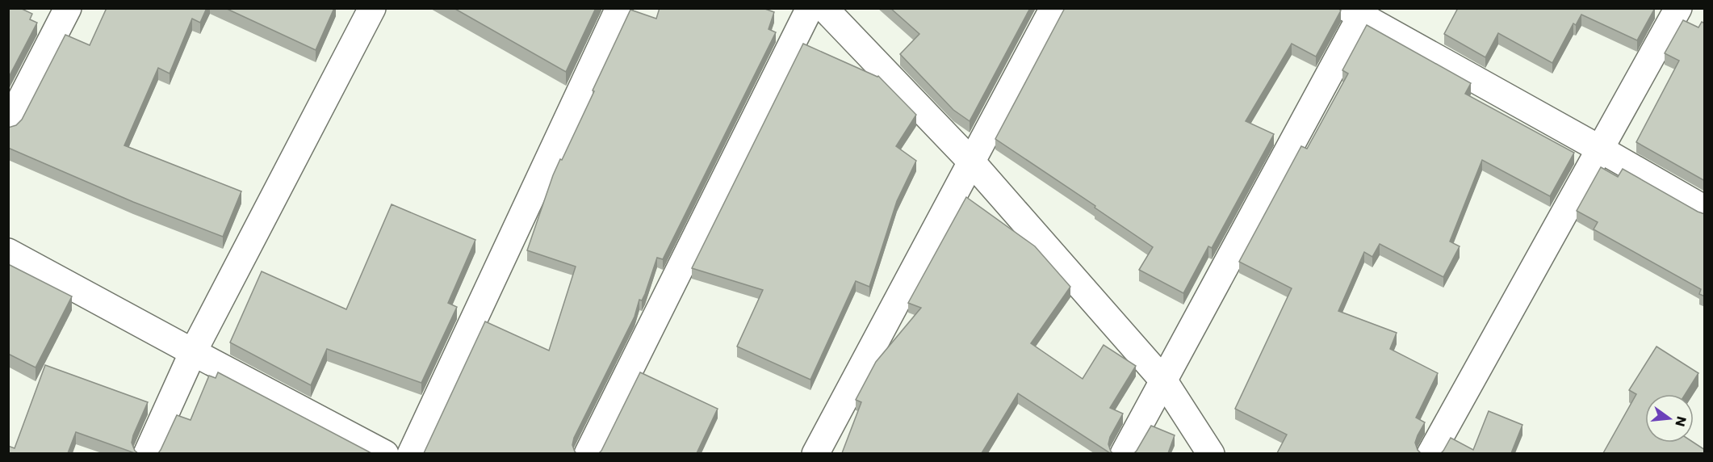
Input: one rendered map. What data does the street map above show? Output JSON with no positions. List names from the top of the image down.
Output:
{
  "north": "right"
}
